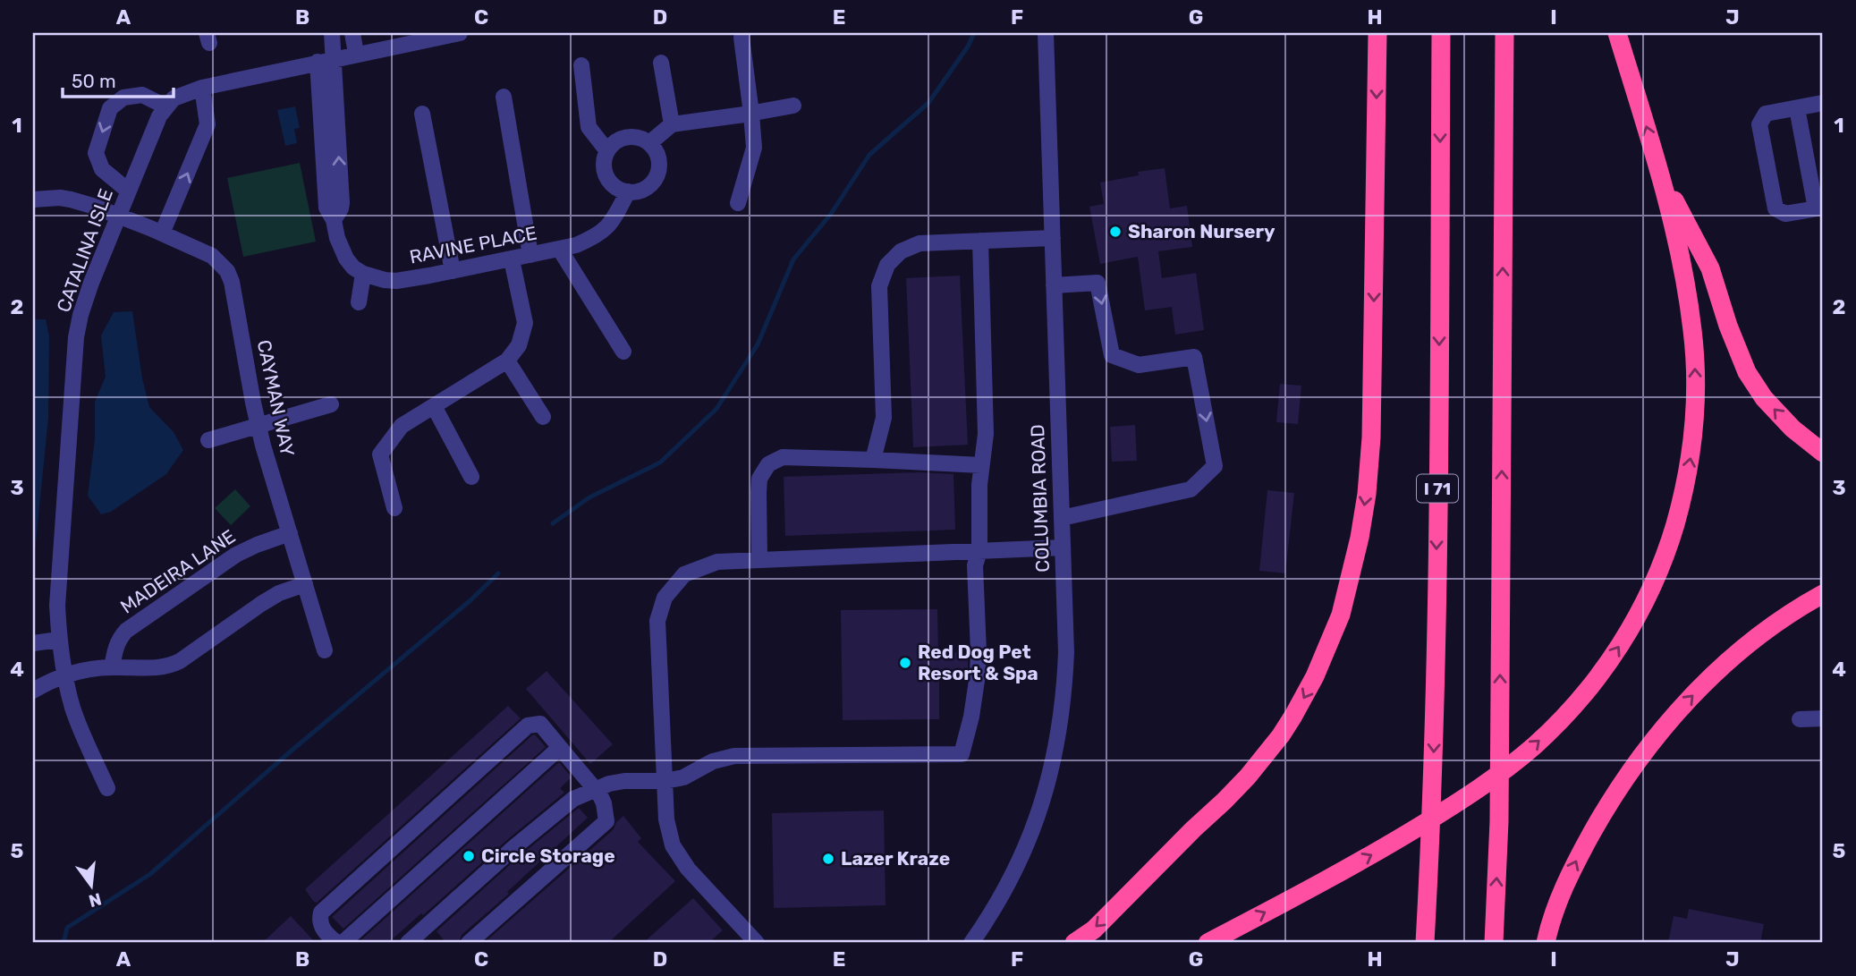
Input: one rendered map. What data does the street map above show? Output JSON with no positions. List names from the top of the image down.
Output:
{
  "streets": {
    "highway": ["I 71"],
    "street": [
      "RAVINE PLACE",
      "CATALINA ISLE",
      "CAYMAN WAY",
      "COLUMBIA ROAD",
      "MADEIRA LANE"
    ]
  },
  "crossings": [
    ["CATALINA ISLE", "CAYMAN WAY"],
    ["CAYMAN WAY", "MADEIRA LANE"]
  ],
  "places": [
    "Sharon Nursery",
    "Red Dog Pet Resort & Spa",
    "Circle Storage",
    "Lazer Kraze"
  ],
  "scale_bar": "50 m",
  "north": "bottom",
  "grid": {
    "columns": [
      "A",
      "B",
      "C",
      "D",
      "E",
      "F",
      "G",
      "H",
      "I",
      "J"
    ],
    "rows": [
      "1",
      "2",
      "3",
      "4",
      "5"
    ]
  }
}
